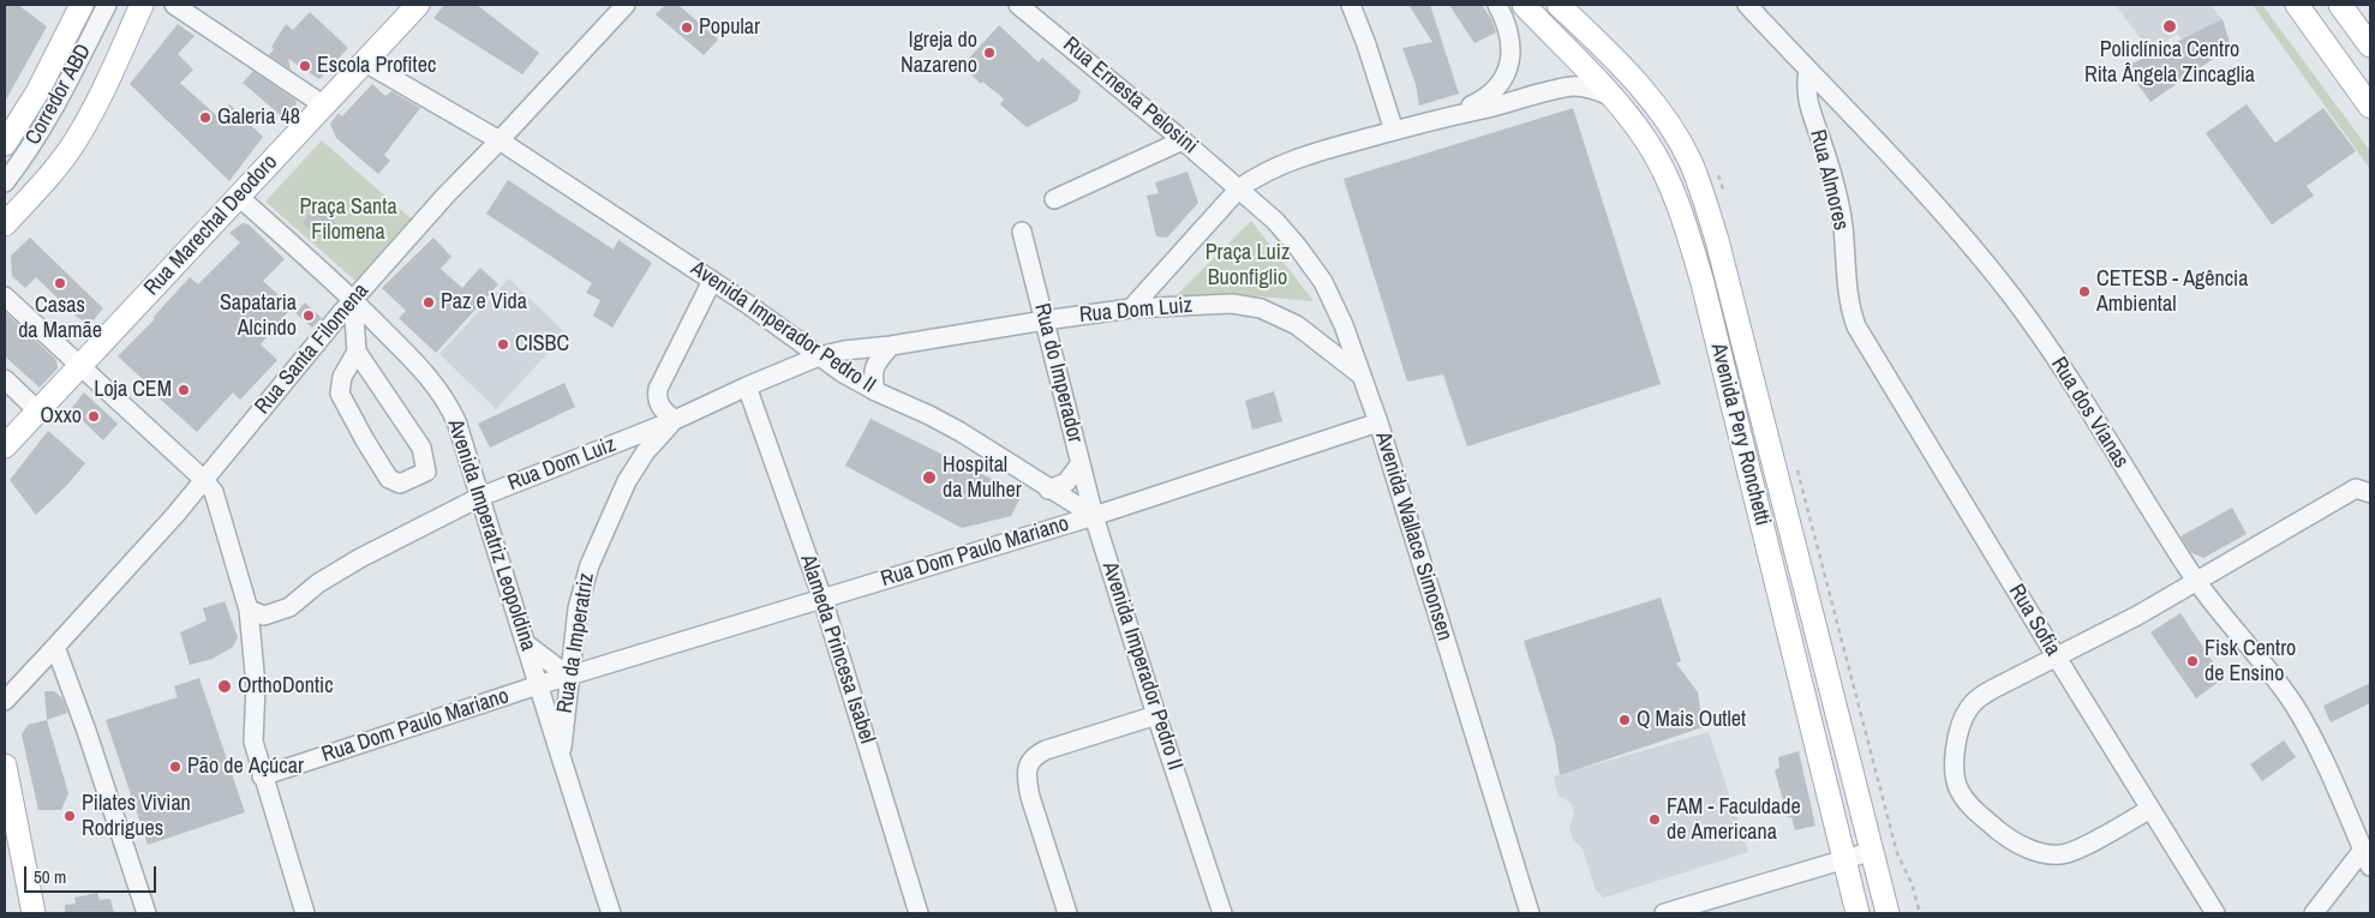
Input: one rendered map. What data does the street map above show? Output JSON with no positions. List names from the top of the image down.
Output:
{
  "streets": {
    "main road": ["Rua Marechal Deodoro", "Avenida Pery Ronchetti"],
    "street": [
      "Corredor ABD",
      "Rua Ernesta Pelosini",
      "Rua Almores",
      "Rua Dom Luiz",
      "Avenida Imperador Pedro II",
      "Rua Santa Filomena",
      "Rua do Imperador",
      "Rua dos Vianas",
      "Avenida Imperatriz Leopoldina",
      "Avenida Wallace Simonsen",
      "Rua Dom Paulo Mariano",
      "Rua Sofia",
      "Rua da Imperatriz",
      "Alameda Princesa Isabel"
    ]
  },
  "crossings": [
    ["Rua Ernesta Pelosini", "Avenida Wallace Simonsen"],
    ["Rua Almores", "Rua dos Vianas"],
    ["Rua Almores", "Rua Sofia"],
    ["Rua Marechal Deodoro", "Avenida Imperador Pedro II"],
    ["Rua Marechal Deodoro", "Avenida Imperatriz Leopoldina"],
    ["Rua Dom Luiz", "Avenida Imperador Pedro II"],
    ["Rua Dom Luiz", "Rua do Imperador"],
    ["Rua Dom Luiz", "Avenida Imperatriz Leopoldina"],
    ["Rua Dom Luiz", "Avenida Wallace Simonsen"],
    ["Rua Dom Luiz", "Rua da Imperatriz"],
    ["Rua Dom Luiz", "Alameda Princesa Isabel"],
    ["Avenida Imperador Pedro II", "Rua Santa Filomena"],
    ["Avenida Imperador Pedro II", "Rua do Imperador"],
    ["Avenida Imperador Pedro II", "Rua Dom Paulo Mariano"],
    ["Rua Santa Filomena", "Avenida Imperatriz Leopoldina"],
    ["Rua do Imperador", "Rua Dom Paulo Mariano"],
    ["Avenida Imperatriz Leopoldina", "Rua Dom Paulo Mariano"],
    ["Avenida Imperatriz Leopoldina", "Rua da Imperatriz"],
    ["Avenida Wallace Simonsen", "Rua Dom Paulo Mariano"],
    ["Rua Dom Paulo Mariano", "Rua da Imperatriz"],
    ["Rua Dom Paulo Mariano", "Alameda Princesa Isabel"]
  ],
  "parks": ["Praça Santa Filomena", "Praça Luiz Buonfiglio"],
  "places": [
    "Policlínica Centro Rita Ângela Zincaglia",
    "Popular",
    "Igreja do Nazareno",
    "Escola Profitec",
    "Galeria 48",
    "Casas da Mamãe",
    "CETESB - Agência Ambiental",
    "Paz e Vida",
    "Sapataria Alcindo",
    "CISBC",
    "Loja CEM",
    "Oxxo",
    "Hospital da Mulher",
    "Fisk Centro de Ensino",
    "OrthoDontic",
    "Q Mais Outlet",
    "Pão de Açúcar",
    "Pilates Vivian Rodrigues",
    "FAM - Faculdade de Americana"
  ],
  "scale_bar": "50 m"
}
